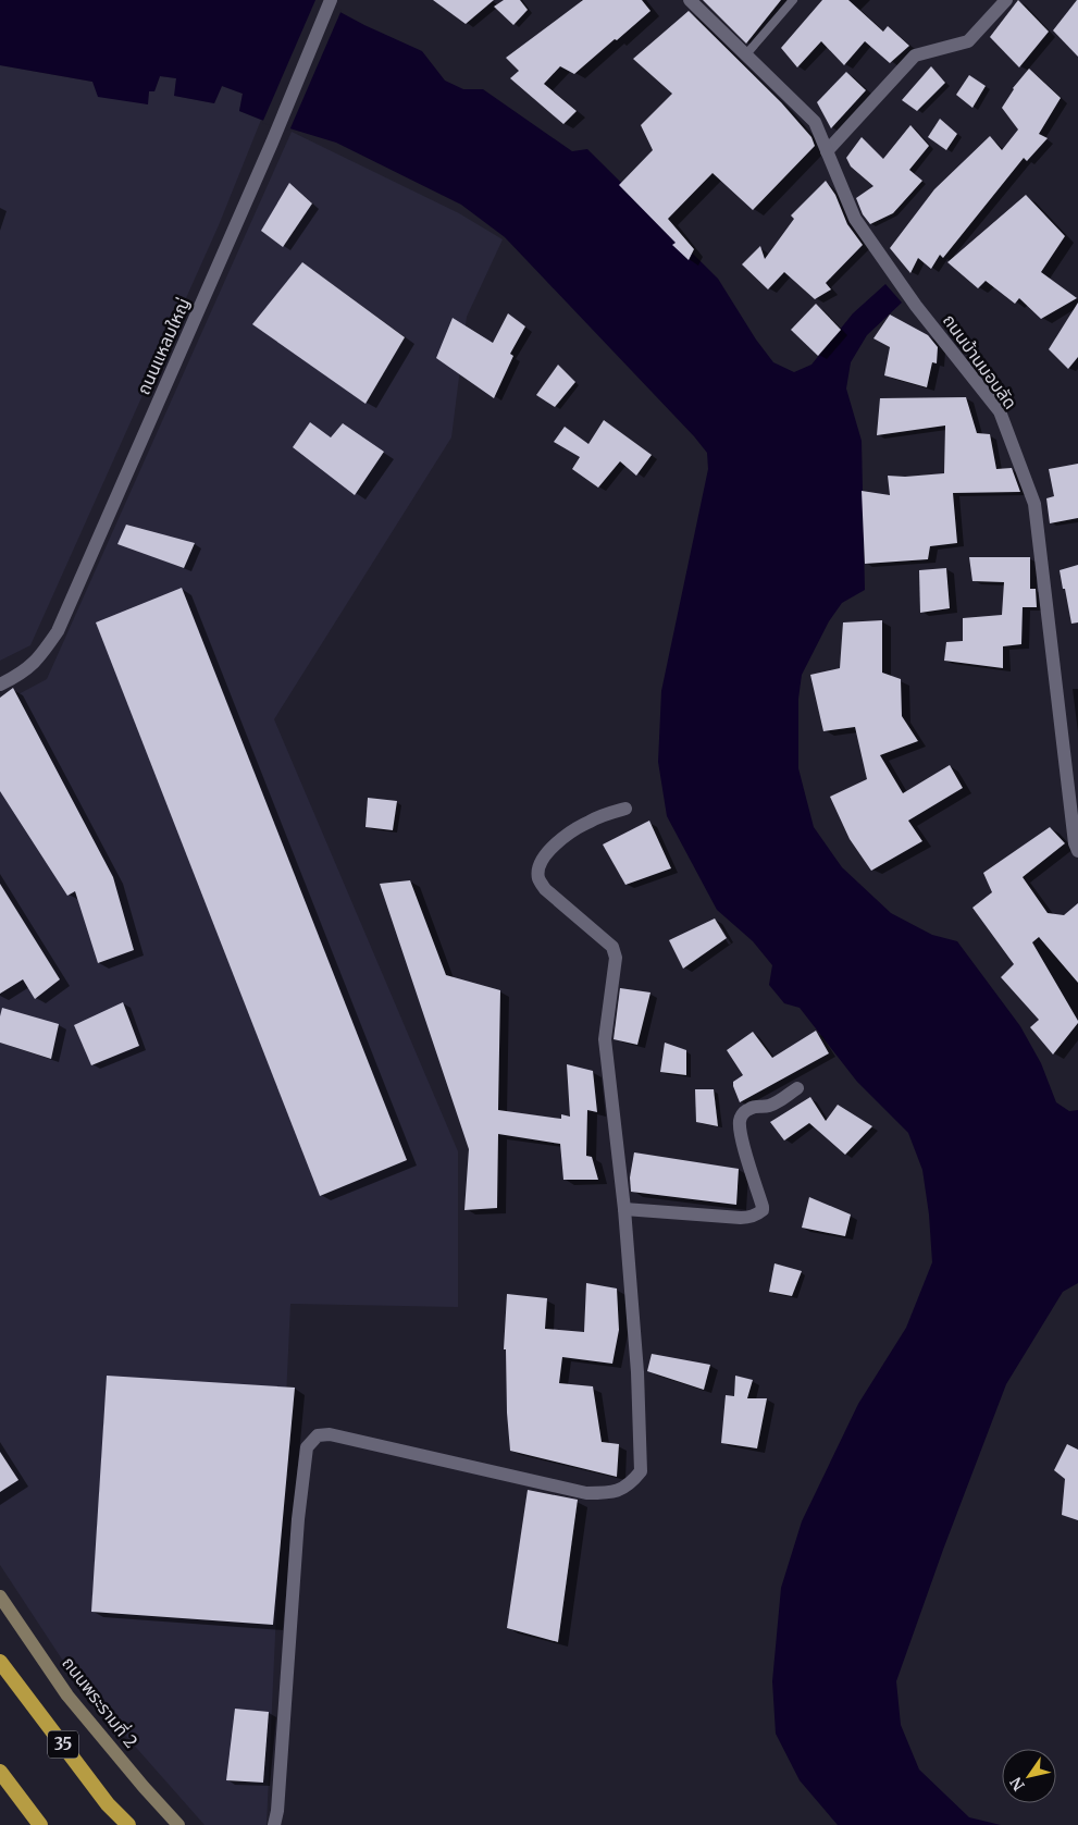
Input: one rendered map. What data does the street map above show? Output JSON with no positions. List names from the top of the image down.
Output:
{
  "streets": {
    "highway": ["35"],
    "main road": ["ถนนพระรามที่ 2"],
    "street": ["ถนนแหลมใหญ่", "ถนนบ้านมอบลัด"]
  },
  "north": "bottom left"
}
